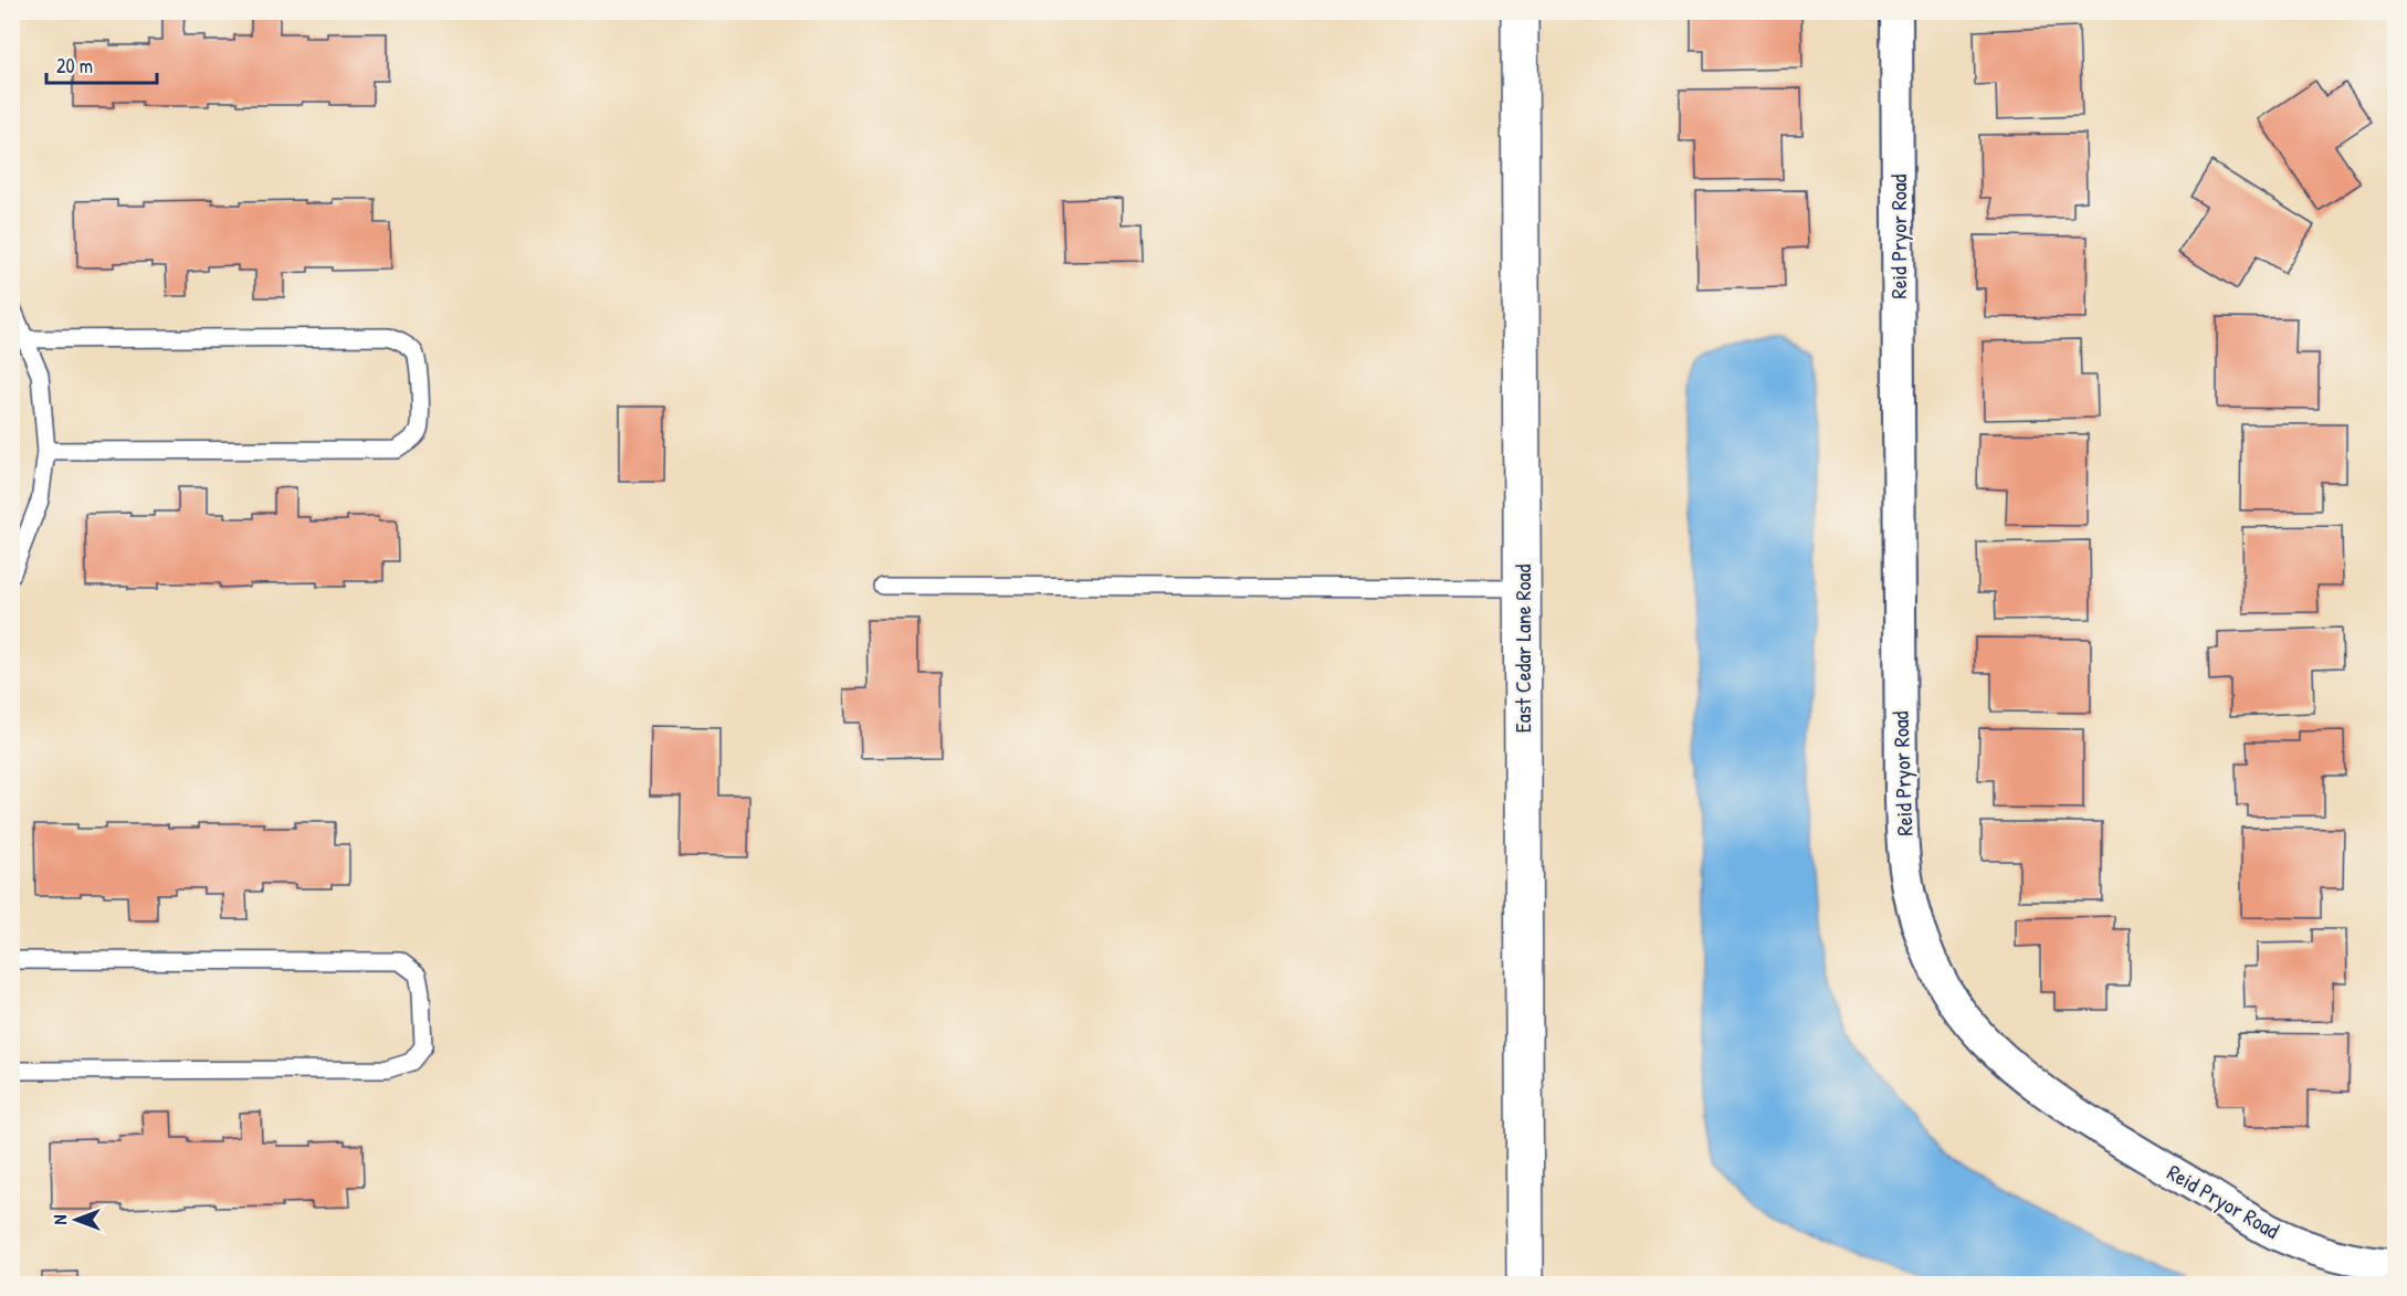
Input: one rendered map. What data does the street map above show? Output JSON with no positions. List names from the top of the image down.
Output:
{
  "streets": {
    "main road": ["East Cedar Lane Road"],
    "street": ["Reid Pryor Road"]
  },
  "scale_bar": "20 m",
  "north": "left"
}
